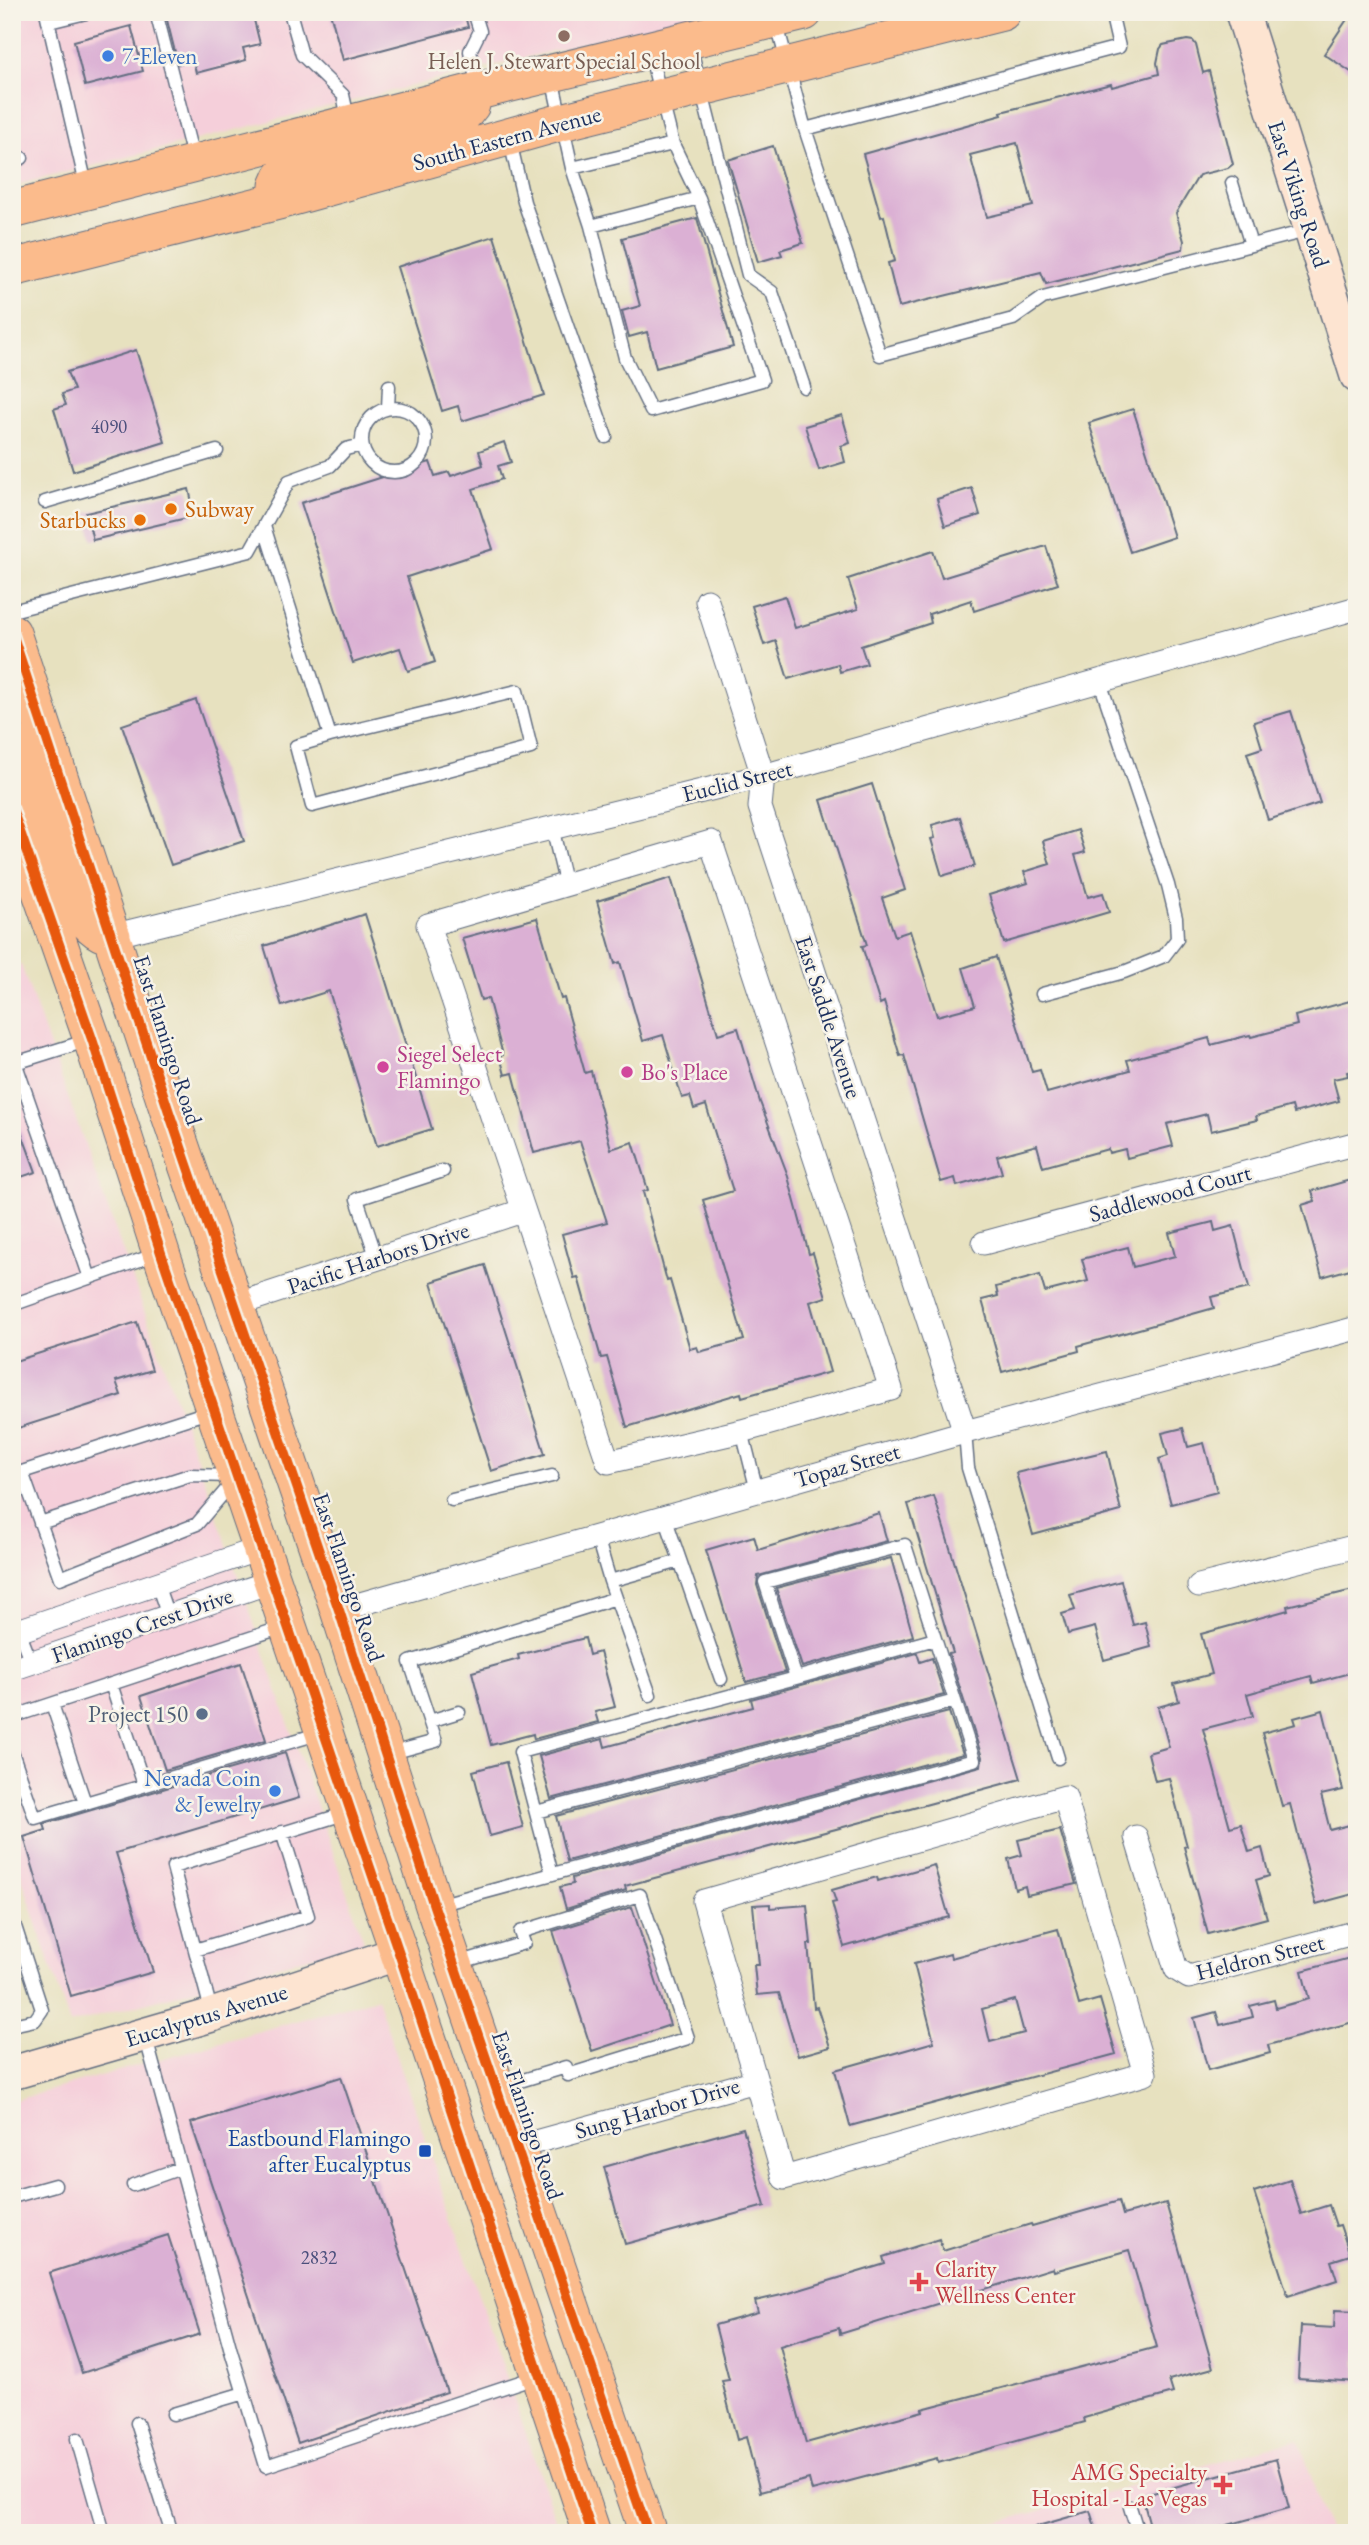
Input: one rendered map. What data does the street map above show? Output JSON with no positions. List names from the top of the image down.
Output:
{
  "streets": {
    "main road": ["South Eastern Avenue", "East Flamingo Road"],
    "street": [
      "East Viking Road",
      "Euclid Street",
      "East Saddle Avenue",
      "Saddlewood Court",
      "Pacific Harbors Drive",
      "Topaz Street",
      "Flamingo Crest Drive",
      "Heldron Street",
      "Eucalyptus Avenue",
      "Sung Harbor Drive"
    ]
  },
  "crossings": [
    ["Euclid Street", "East Saddle Avenue"],
    ["Euclid Street", "East Flamingo Road"],
    ["East Saddle Avenue", "Topaz Street"],
    ["East Flamingo Road", "Pacific Harbors Drive"],
    ["East Flamingo Road", "Topaz Street"],
    ["East Flamingo Road", "Sung Harbor Drive"]
  ],
  "places": {
    "other": [
      "Helen J. Stewart Special School",
      "7-Eleven",
      "Subway",
      "Starbucks",
      "Siegel Select Flamingo",
      "Bo's Place",
      "Project 150",
      "Nevada Coin & Jewelry"
    ],
    "transit": ["Eastbound Flamingo after Eucalyptus"],
    "health": ["Clarity Wellness Center", "AMG Specialty Hospital - Las Vegas"]
  },
  "house_numbers": ["4090", "2832"]
}
